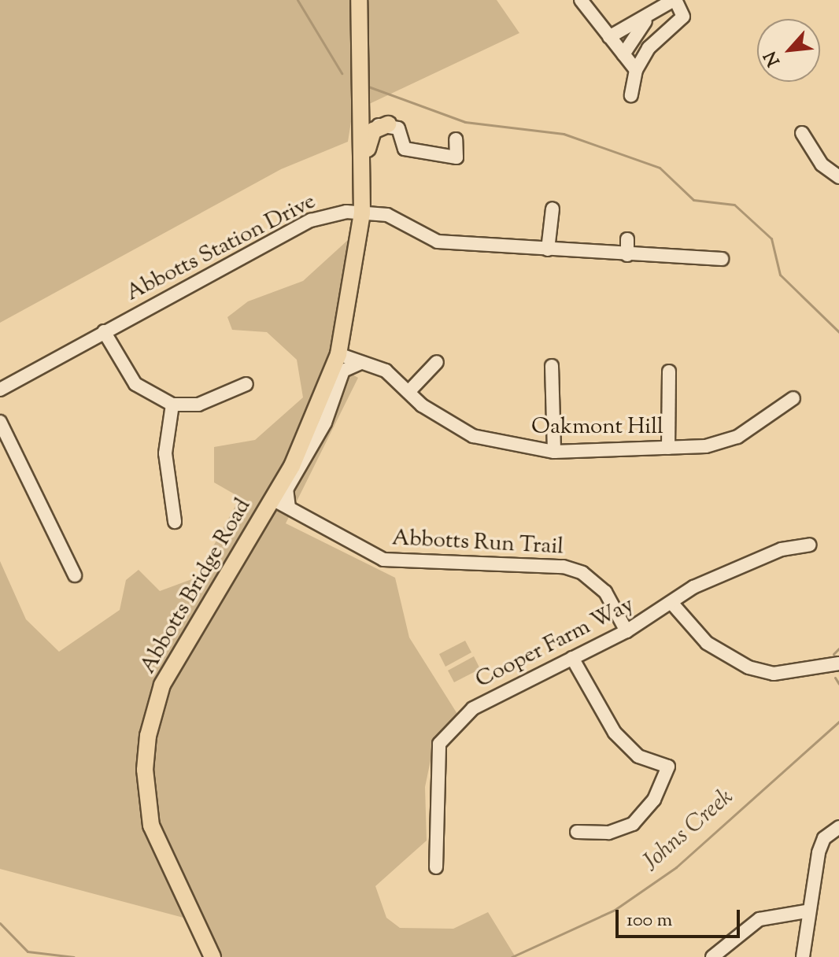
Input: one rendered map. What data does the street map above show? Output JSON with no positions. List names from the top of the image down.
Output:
{
  "streets": {
    "main road": ["Abbotts Bridge Road"],
    "street": [
      "Abbotts Station Drive",
      "Oakmont Hill",
      "Abbotts Run Trail",
      "Cooper Farm Way"
    ]
  },
  "crossings": [
    ["Abbotts Station Drive", "Abbotts Bridge Road"],
    ["Oakmont Hill", "Abbotts Bridge Road"],
    ["Abbotts Run Trail", "Abbotts Bridge Road"],
    ["Abbotts Run Trail", "Cooper Farm Way"]
  ],
  "water": ["Johns Creek"],
  "scale_bar": "100 m",
  "north": "bottom left"
}
